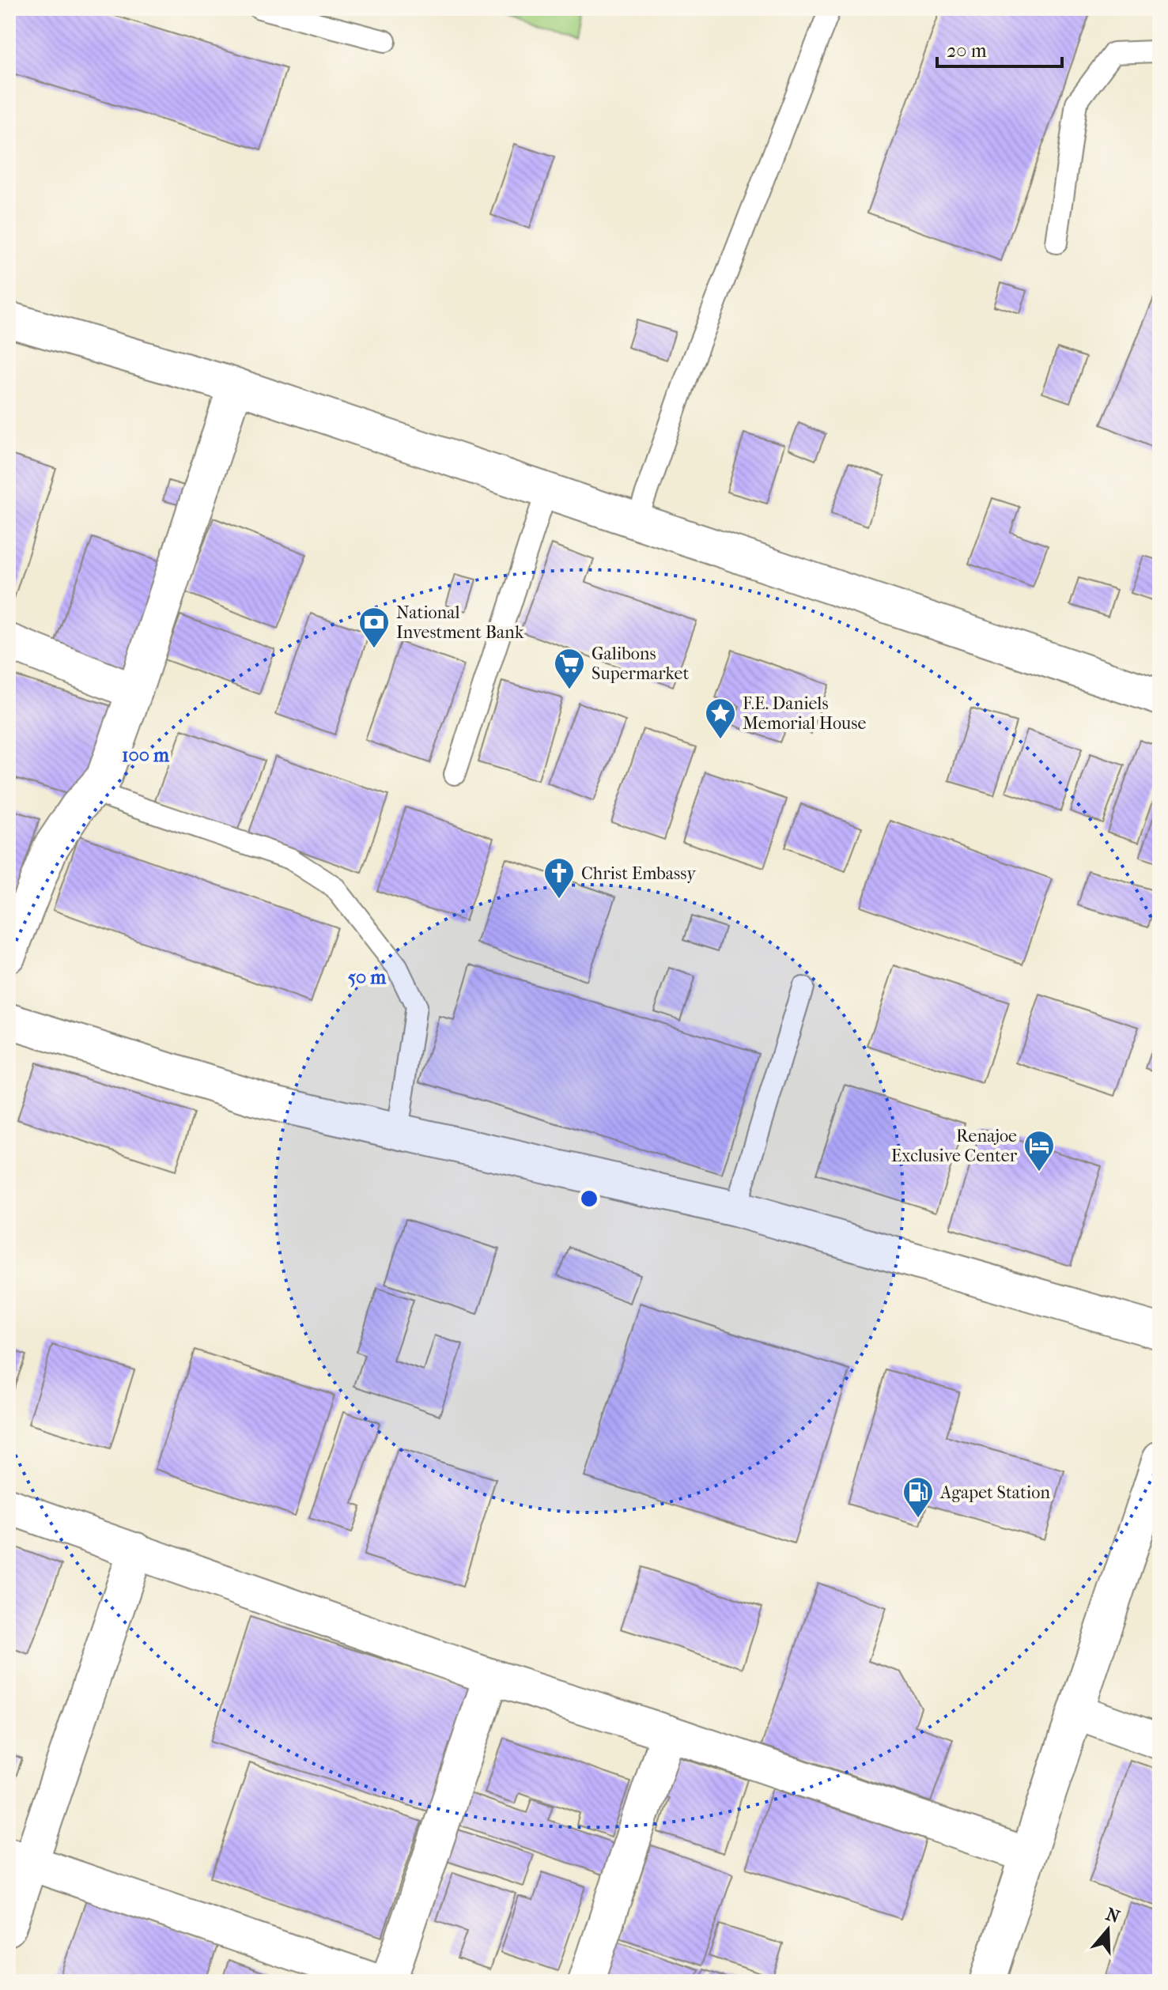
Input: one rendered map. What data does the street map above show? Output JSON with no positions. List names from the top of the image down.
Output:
{
  "places": {
    "bank": ["National Investment Bank"],
    "supermarket": ["Galibons Supermarket"],
    "place": ["F.E. Daniels Memorial House"],
    "church": ["Christ Embassy"],
    "hotel": ["Renajoe Exclusive Center"],
    "fuel station": ["Agapet Station"]
  },
  "scale_bar": "20 m",
  "north": "top",
  "rings": ["100 m", "50 m"]
}
